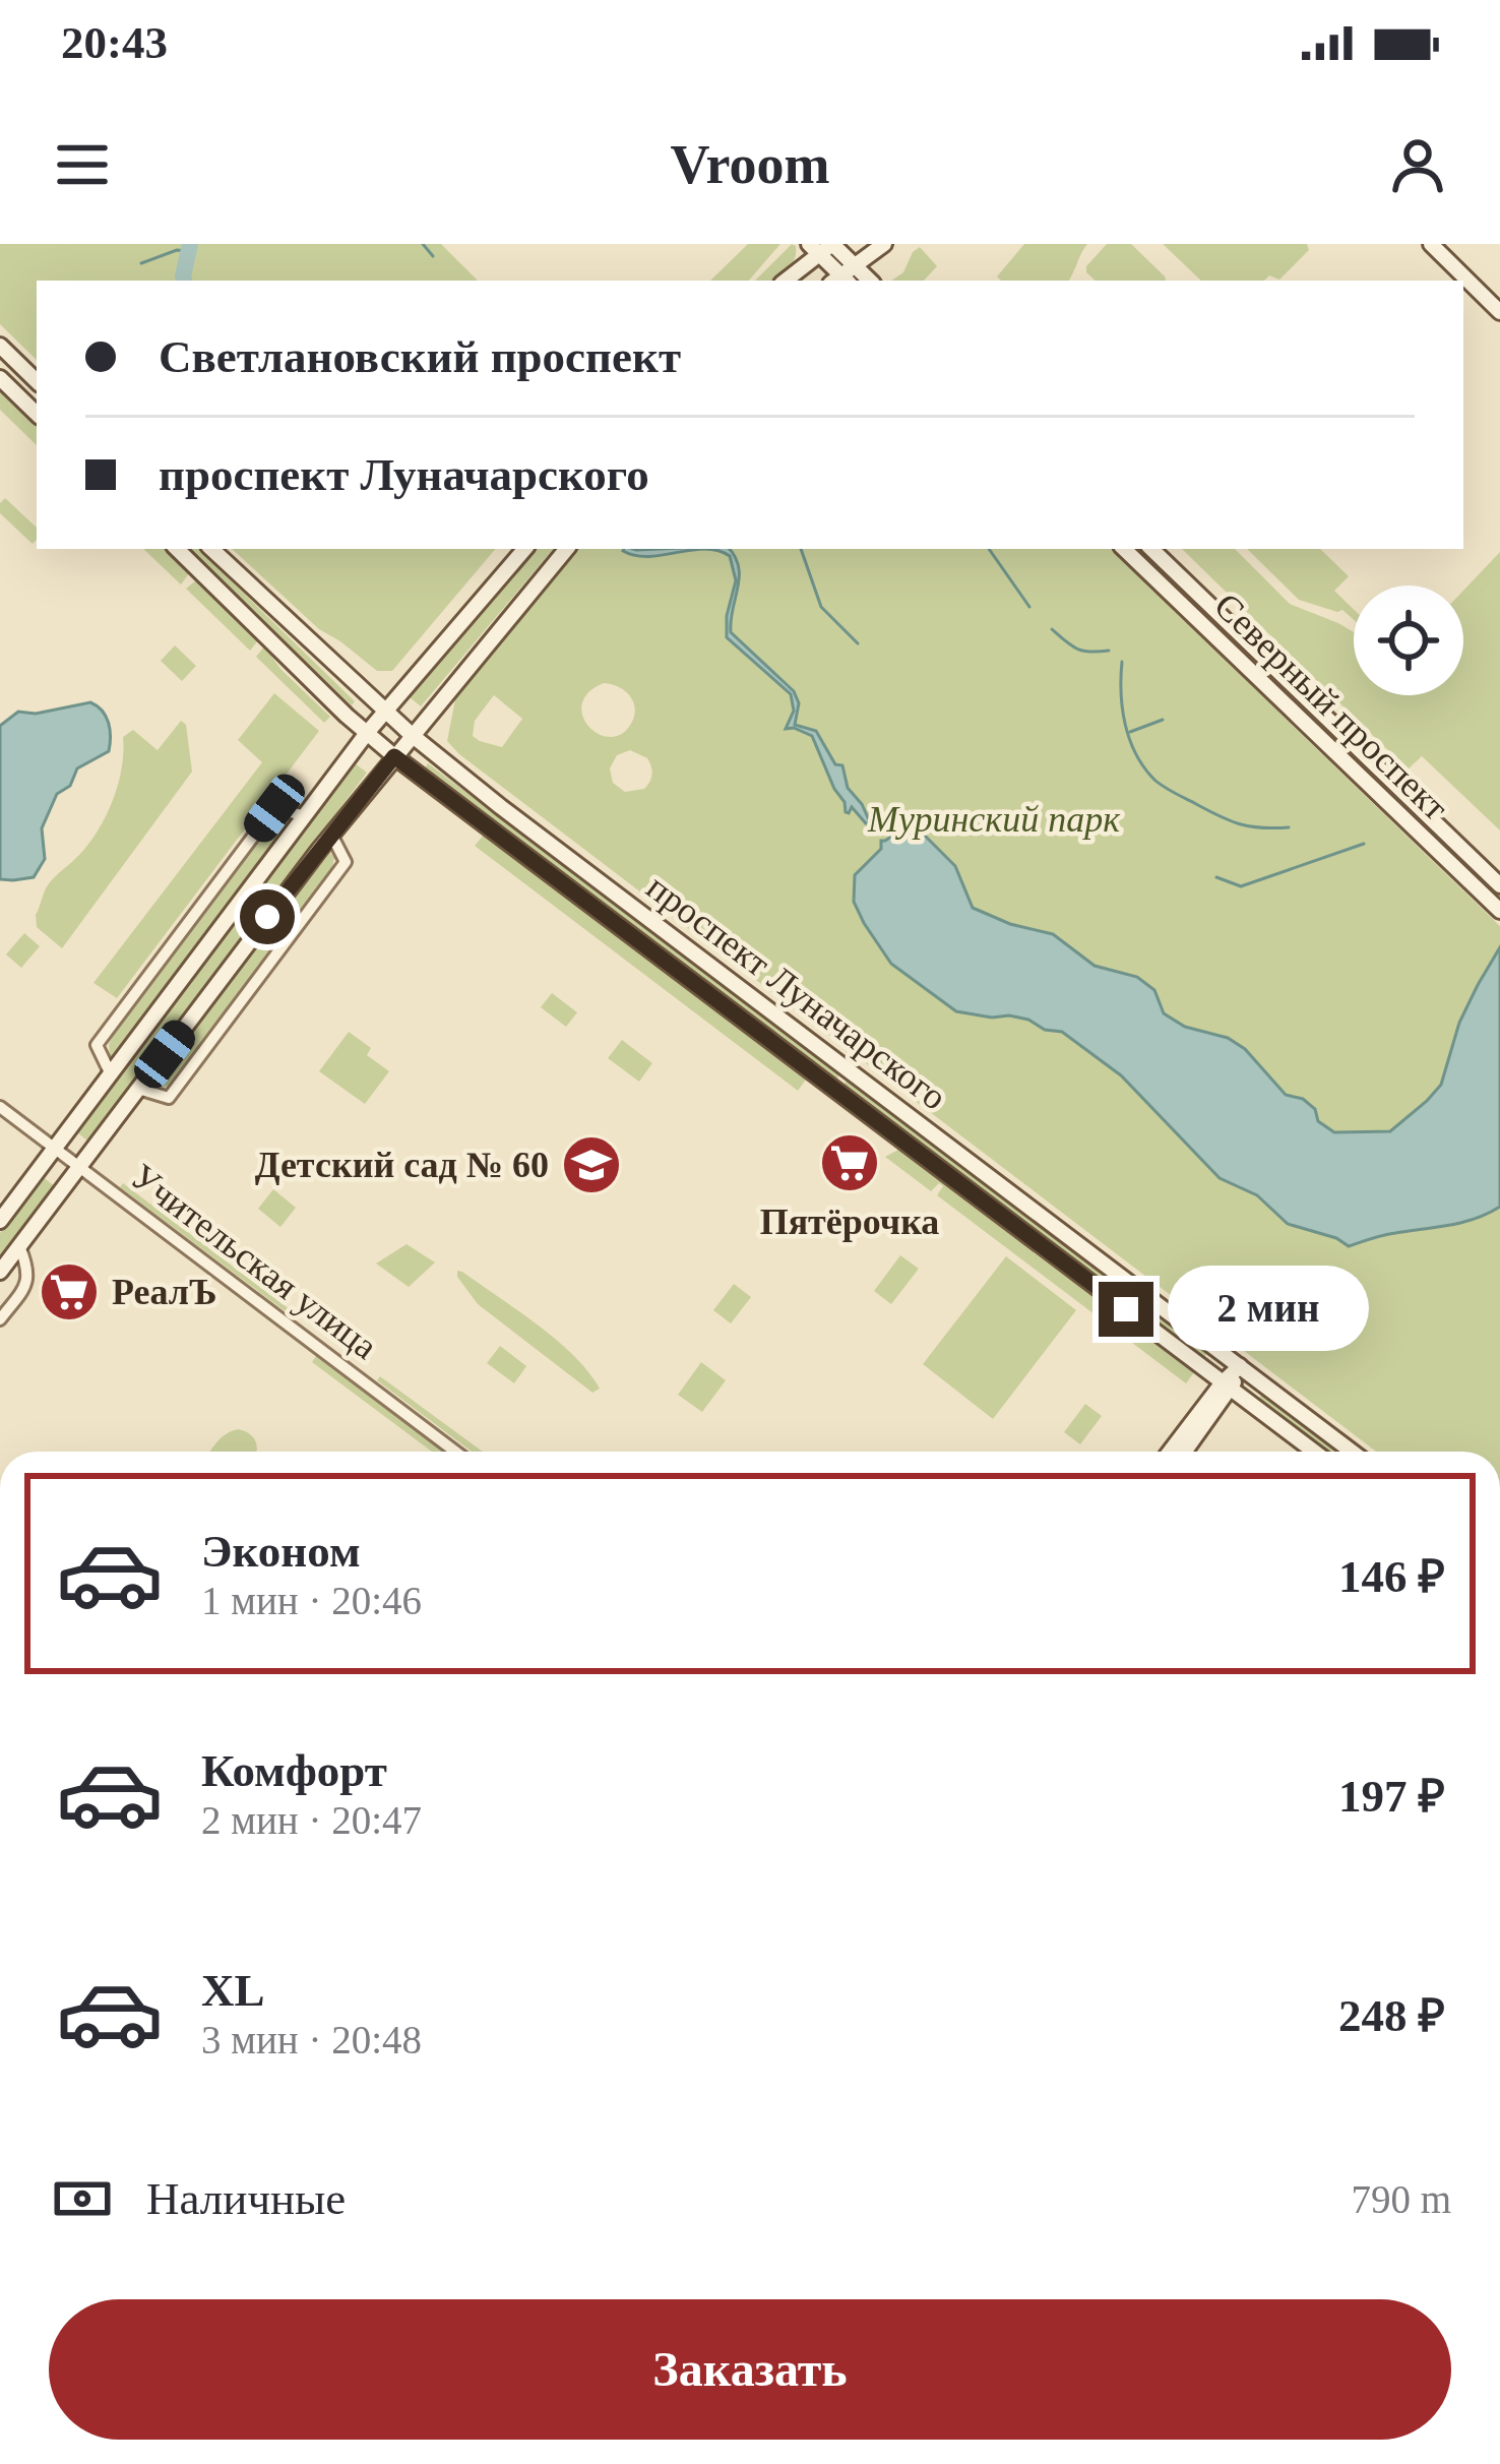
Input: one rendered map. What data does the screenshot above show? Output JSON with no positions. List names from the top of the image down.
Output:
{
  "streets": {
    "main road": ["Северный проспект", "проспект Луначарского"],
    "street": ["Учительская улица"]
  },
  "parks": ["Муринский парк"],
  "places": {
    "supermarket": ["Пятёрочка", "РеалЪ"],
    "school or university": ["Детский сад № 60"]
  },
  "page": {
    "status": "20:43",
    "header": "Vroom",
    "banner": ["Светлановский проспект", "проспект Луначарского"],
    "bubble": "2 мин",
    "list": [
      {
        "name": "Эконом",
        "note": "1 мин · 20:46",
        "value": "146 ₽"
      },
      {
        "name": "Комфорт",
        "note": "2 мин · 20:47",
        "value": "197 ₽"
      },
      {
        "name": "XL",
        "note": "3 мин · 20:48",
        "value": "248 ₽"
      }
    ],
    "pay": ["Наличные", "790 m"],
    "buttons": "Заказать"
  }
}
